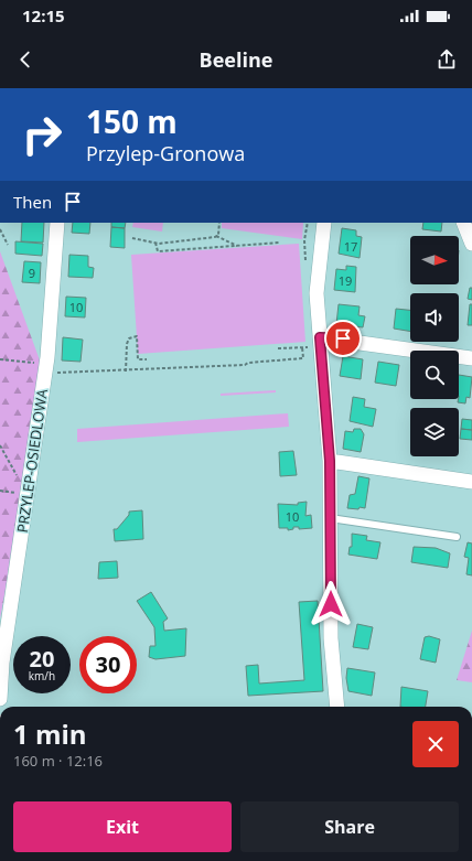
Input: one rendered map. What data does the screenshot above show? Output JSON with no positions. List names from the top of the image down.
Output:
{
  "streets": {
    "street": ["PRZYLEP-OSIEDLOWA"]
  },
  "house_numbers": [
    "17",
    "9",
    "19",
    "10",
    "10"
  ],
  "north": "right",
  "page": {
    "status": "12:15",
    "header": "Beeline",
    "turn": ["150 m", "Przylep-Gronowa"],
    "then": "Then",
    "speed": "20 km/h",
    "limit": "30",
    "heading": ["1 min", "160 m · 12:16"],
    "buttons": ["Exit", "Share"]
  }
}
